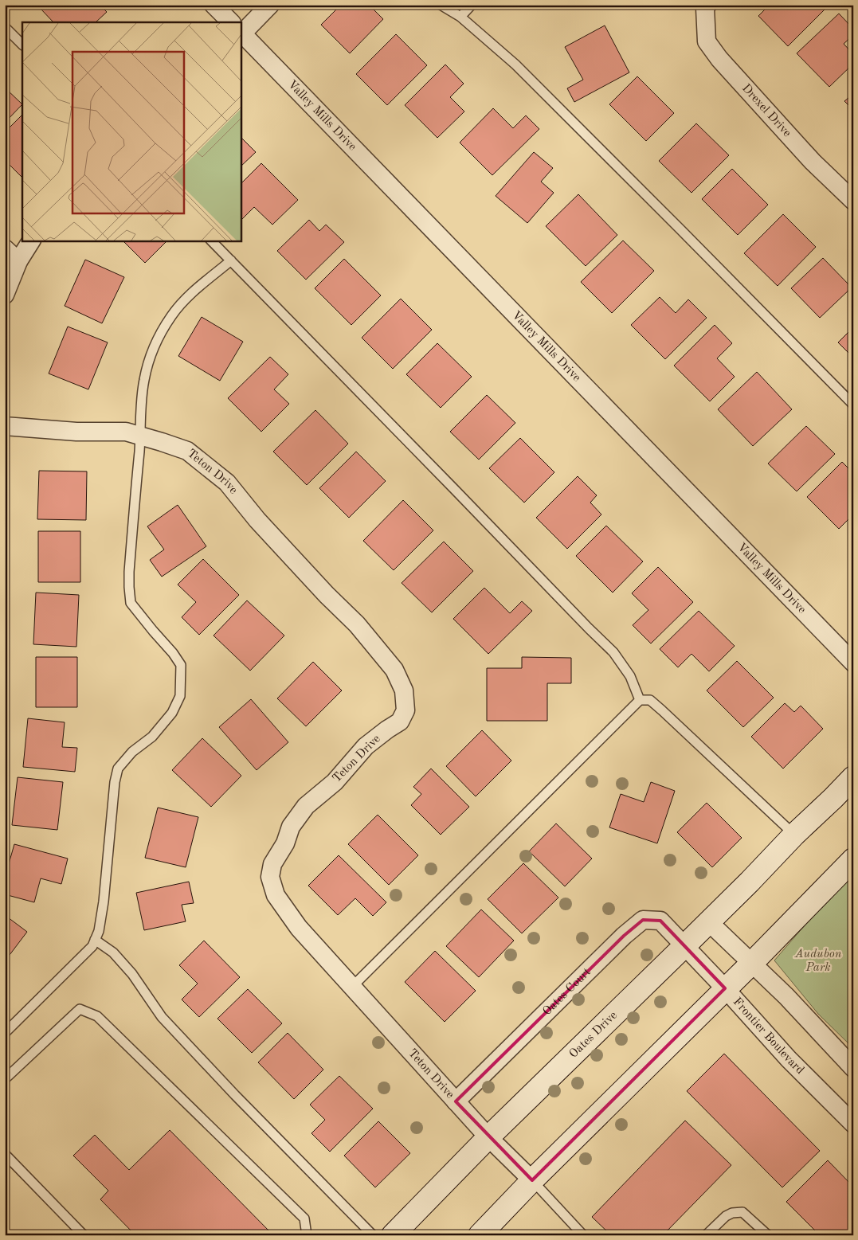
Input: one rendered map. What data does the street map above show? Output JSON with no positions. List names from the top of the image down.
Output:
{
  "streets": {
    "main road": ["Oates Drive"],
    "street": [
      "Drexel Drive",
      "Valley Mills Drive",
      "Teton Drive",
      "Oates Court",
      "Frontier Boulevard"
    ]
  },
  "crossings": [
    ["Teton Drive", "Oates Court"],
    ["Teton Drive", "Oates Drive"],
    ["Oates Court", "Oates Drive"],
    ["Oates Court", "Frontier Boulevard"],
    ["Oates Drive", "Frontier Boulevard"]
  ],
  "parks": ["Audubon Park"]
}
